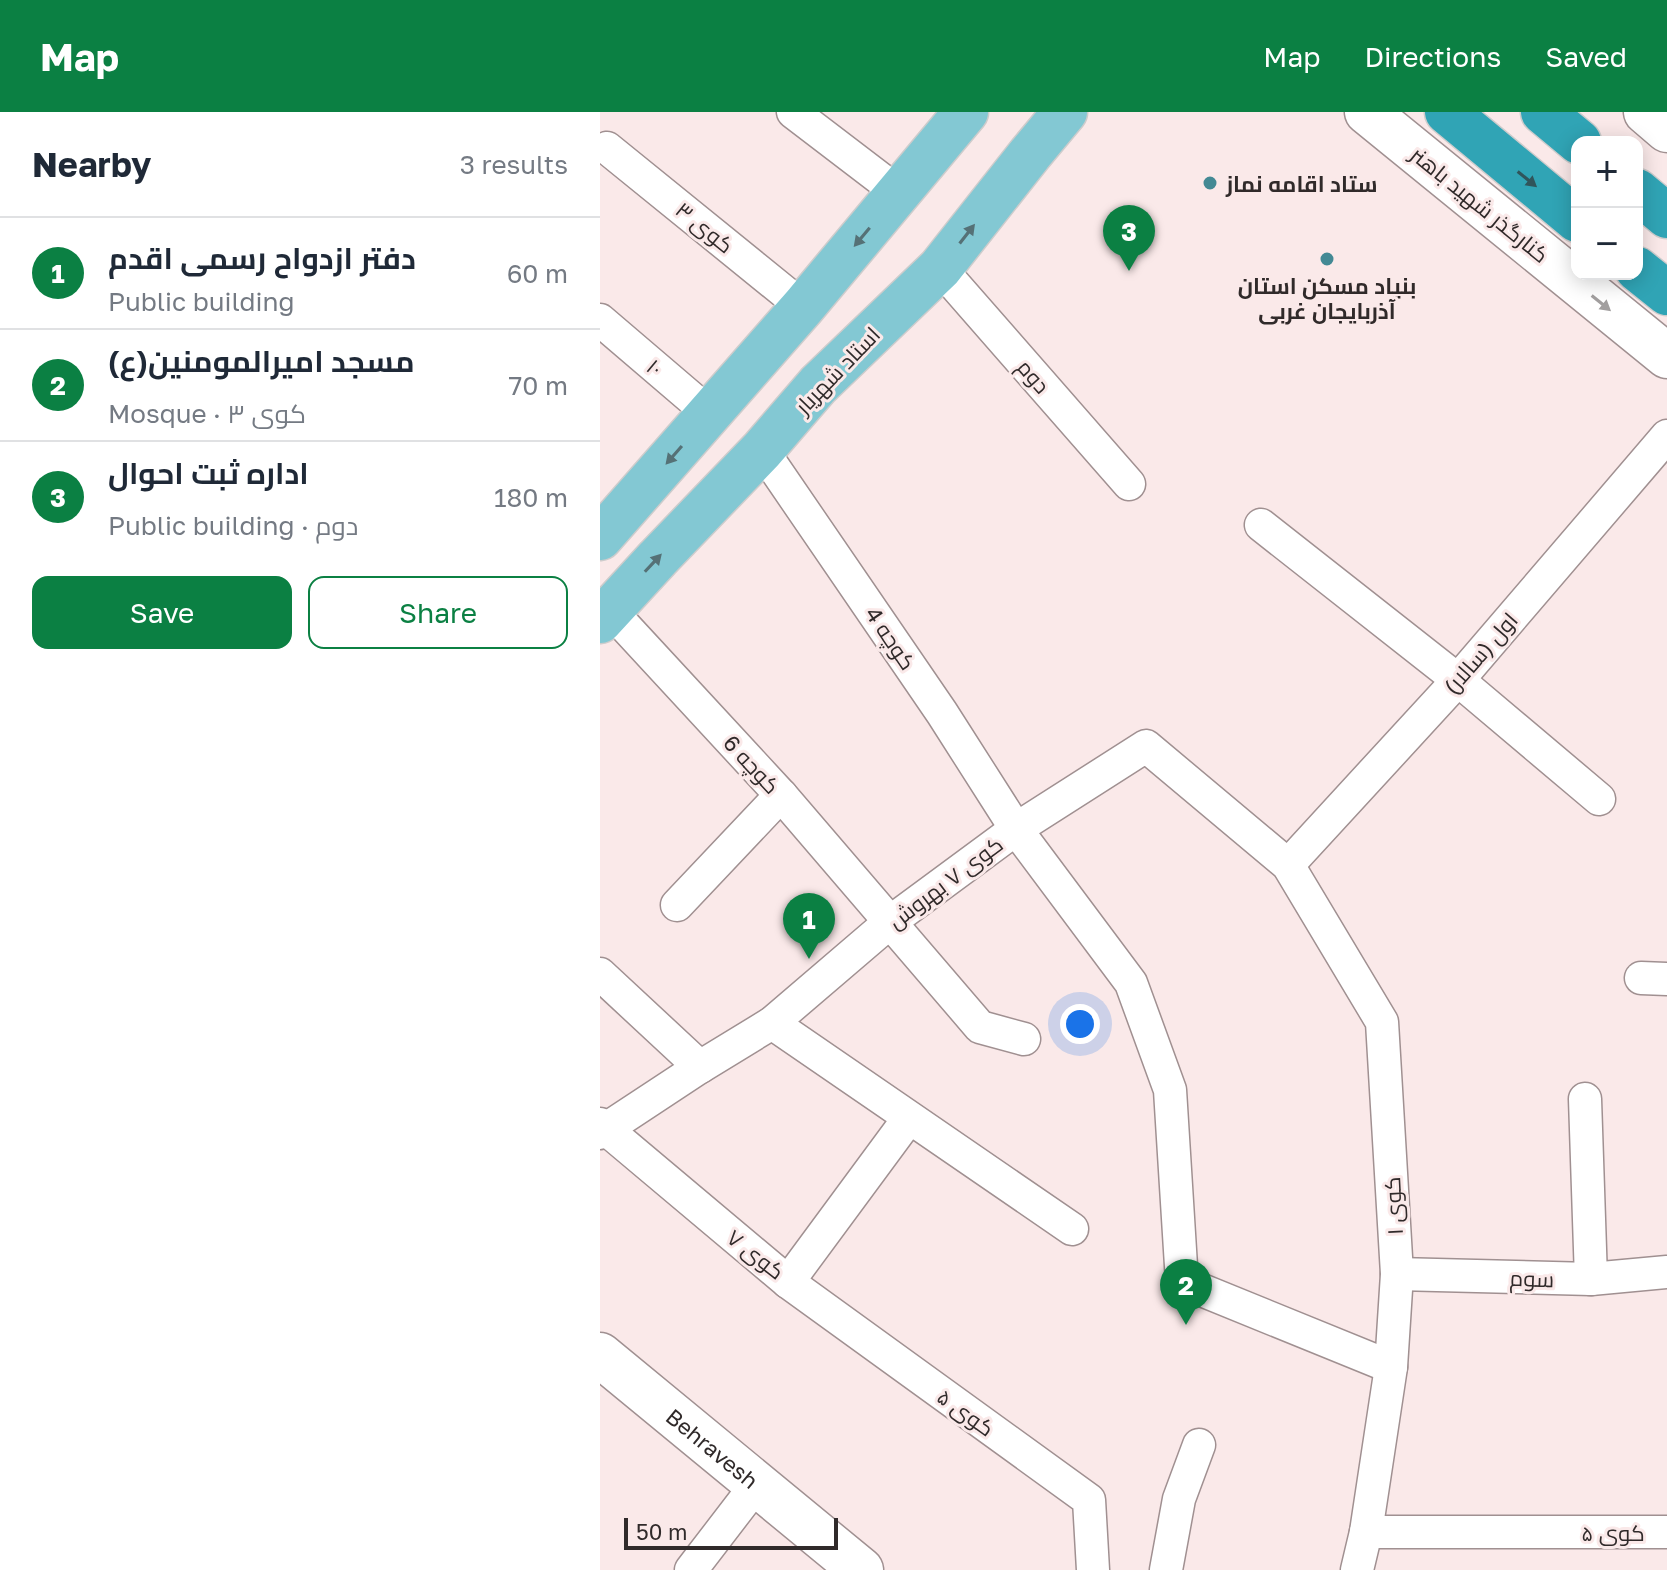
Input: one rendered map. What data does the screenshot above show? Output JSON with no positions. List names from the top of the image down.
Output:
{
  "streets": {
    "main road": ["کنارگذر شهید باهنر", "استاد شهریار", "Behravesh"],
    "street": [
      "کوی ۳",
      "۱۰",
      "دوم",
      "کوچه 4",
      "اول (سالار)",
      "کوچه 6",
      "کوی ۷ بهروش",
      "کوی ۱",
      "کوی ۷",
      "سوم",
      "کوی ۵"
    ]
  },
  "crossings": [
    ["استاد شهریار", "دوم"],
    ["استاد شهریار", "کوچه 4"],
    ["استاد شهریار", "کوچه 6"],
    ["کوچه 4", "کوی ۷ بهروش"],
    ["کوچه 4", "کوی ۱"],
    ["اول (سالار)", "کوی ۷ بهروش"],
    ["اول (سالار)", "کوی ۱"],
    ["کوچه 6", "کوی ۷ بهروش"],
    ["کوی ۷ بهروش", "کوی ۱"],
    ["کوی ۷ بهروش", "کوی ۷"],
    ["کوی ۱", "سوم"],
    ["کوی ۱", "کوی ۵"],
    ["کوی ۷", "کوی ۵"]
  ],
  "one_way": ["کنارگذر شهید باهنر"],
  "places": ["ستاد اقامه نماز", "بنیاد مسکن استان آذربایجان غربی"],
  "scale_bar": "50 m",
  "page": {
    "header": "Map",
    "nav": ["Map", "Directions", "Saved"],
    "heading": ["Nearby", "3 results"],
    "map_buttons": ["+", "−"],
    "pins": ["3", "1", "2"],
    "list": [
      {
        "mark": "1",
        "name": "دفتر ازدواح رسمی اقدم",
        "note": "Public building",
        "value": "60 m"
      },
      {
        "mark": "2",
        "name": "مسجد امیرالمومنین(ع)",
        "note": "Mosque · کوی ۳",
        "value": "70 m"
      },
      {
        "mark": "3",
        "name": "اداره ثبت احوال",
        "note": "Public building · دوم",
        "value": "180 m"
      }
    ],
    "buttons": ["Save", "Share"],
    "scale": "50 m"
  }
}
